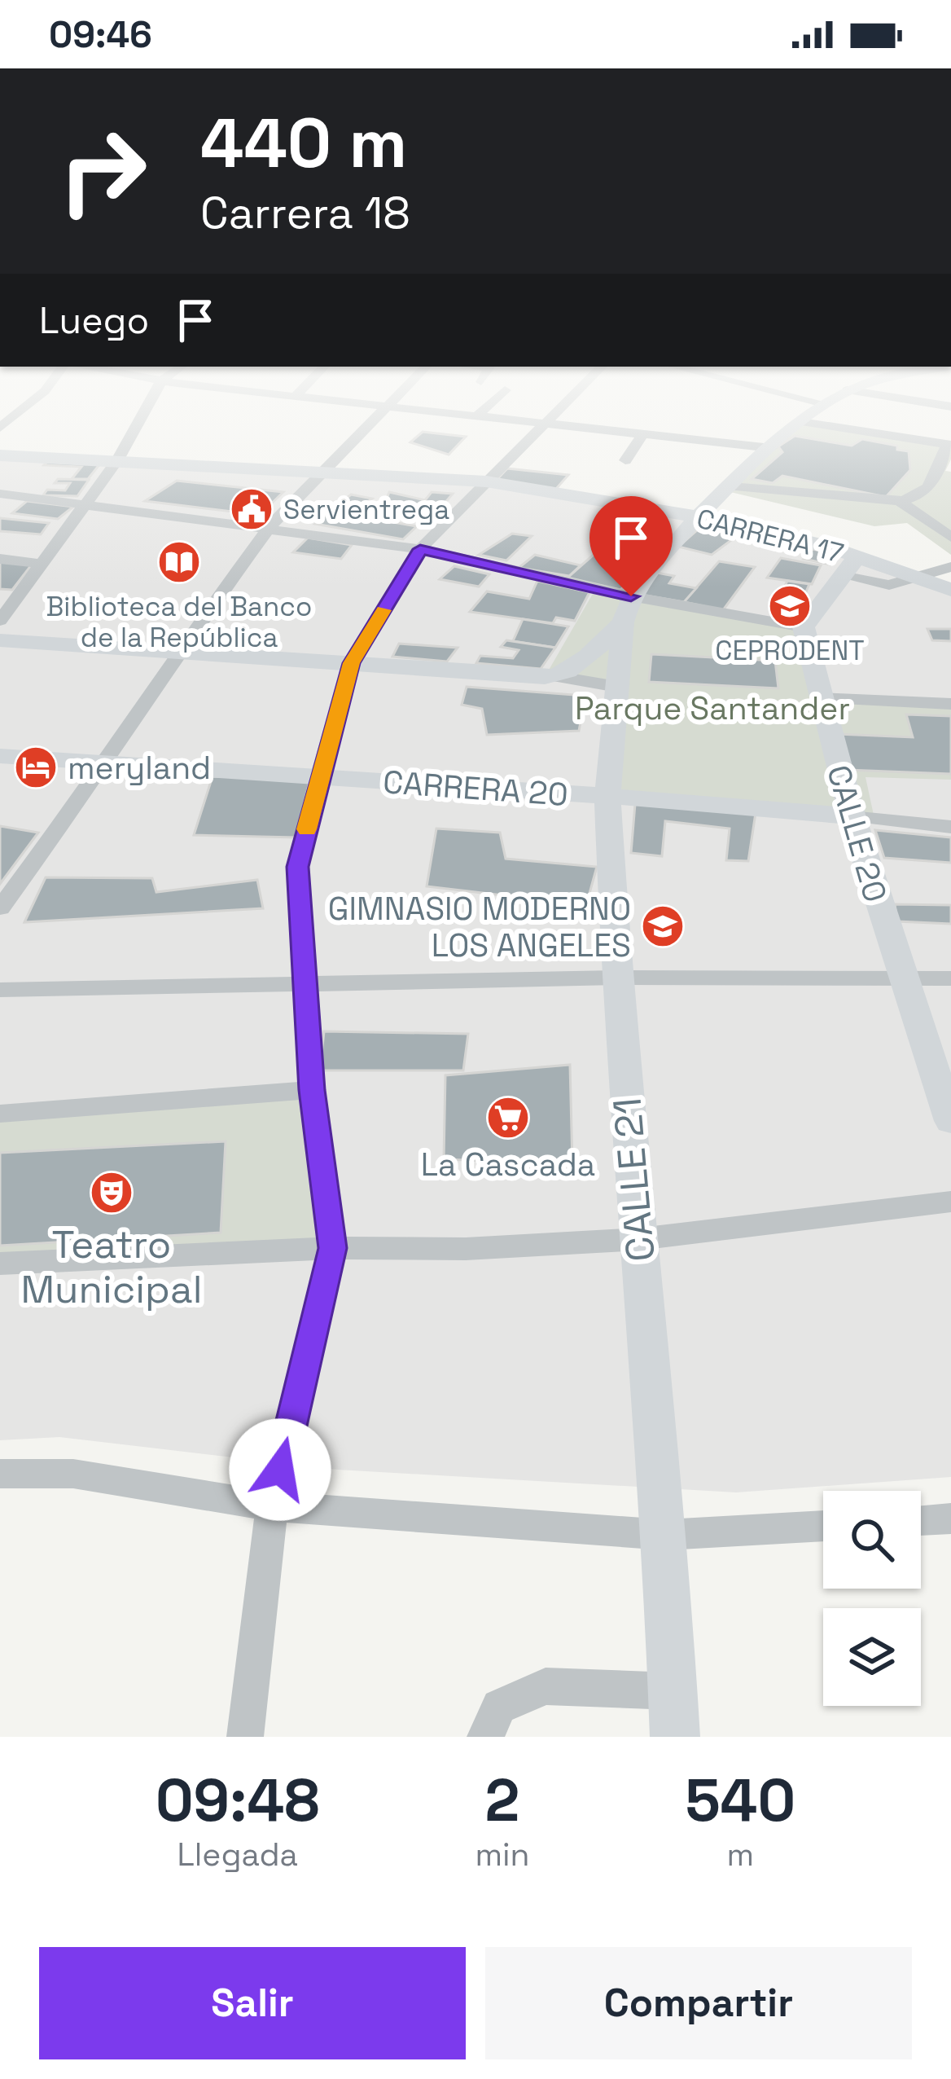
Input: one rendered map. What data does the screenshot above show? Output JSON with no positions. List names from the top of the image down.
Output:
{
  "streets": {
    "main road": [
      "CARRERA 17",
      "CARRERA 20",
      "CALLE 20",
      "CALLE 21"
    ]
  },
  "crossings": [
    ["CARRERA 17", "CALLE 21"],
    ["CARRERA 20", "CALLE 20"],
    ["CARRERA 20", "CALLE 21"]
  ],
  "parks": ["Parque Santander"],
  "places": {
    "public building": ["Servientrega"],
    "library": ["Biblioteca del Banco de la República"],
    "school or university": ["CEPRODENT", "GIMNASIO MODERNO LOS ANGELES"],
    "hotel": ["meryland"],
    "supermarket": ["La Cascada"],
    "theatre": ["Teatro Municipal"]
  },
  "page": {
    "status": "09:46",
    "turn": ["440 m", "Carrera 18"],
    "then": "Luego",
    "eta": [
      "09:48",
      "Llegada",
      "2",
      "min",
      "540",
      "m"
    ],
    "buttons": ["Salir", "Compartir"]
  }
}
